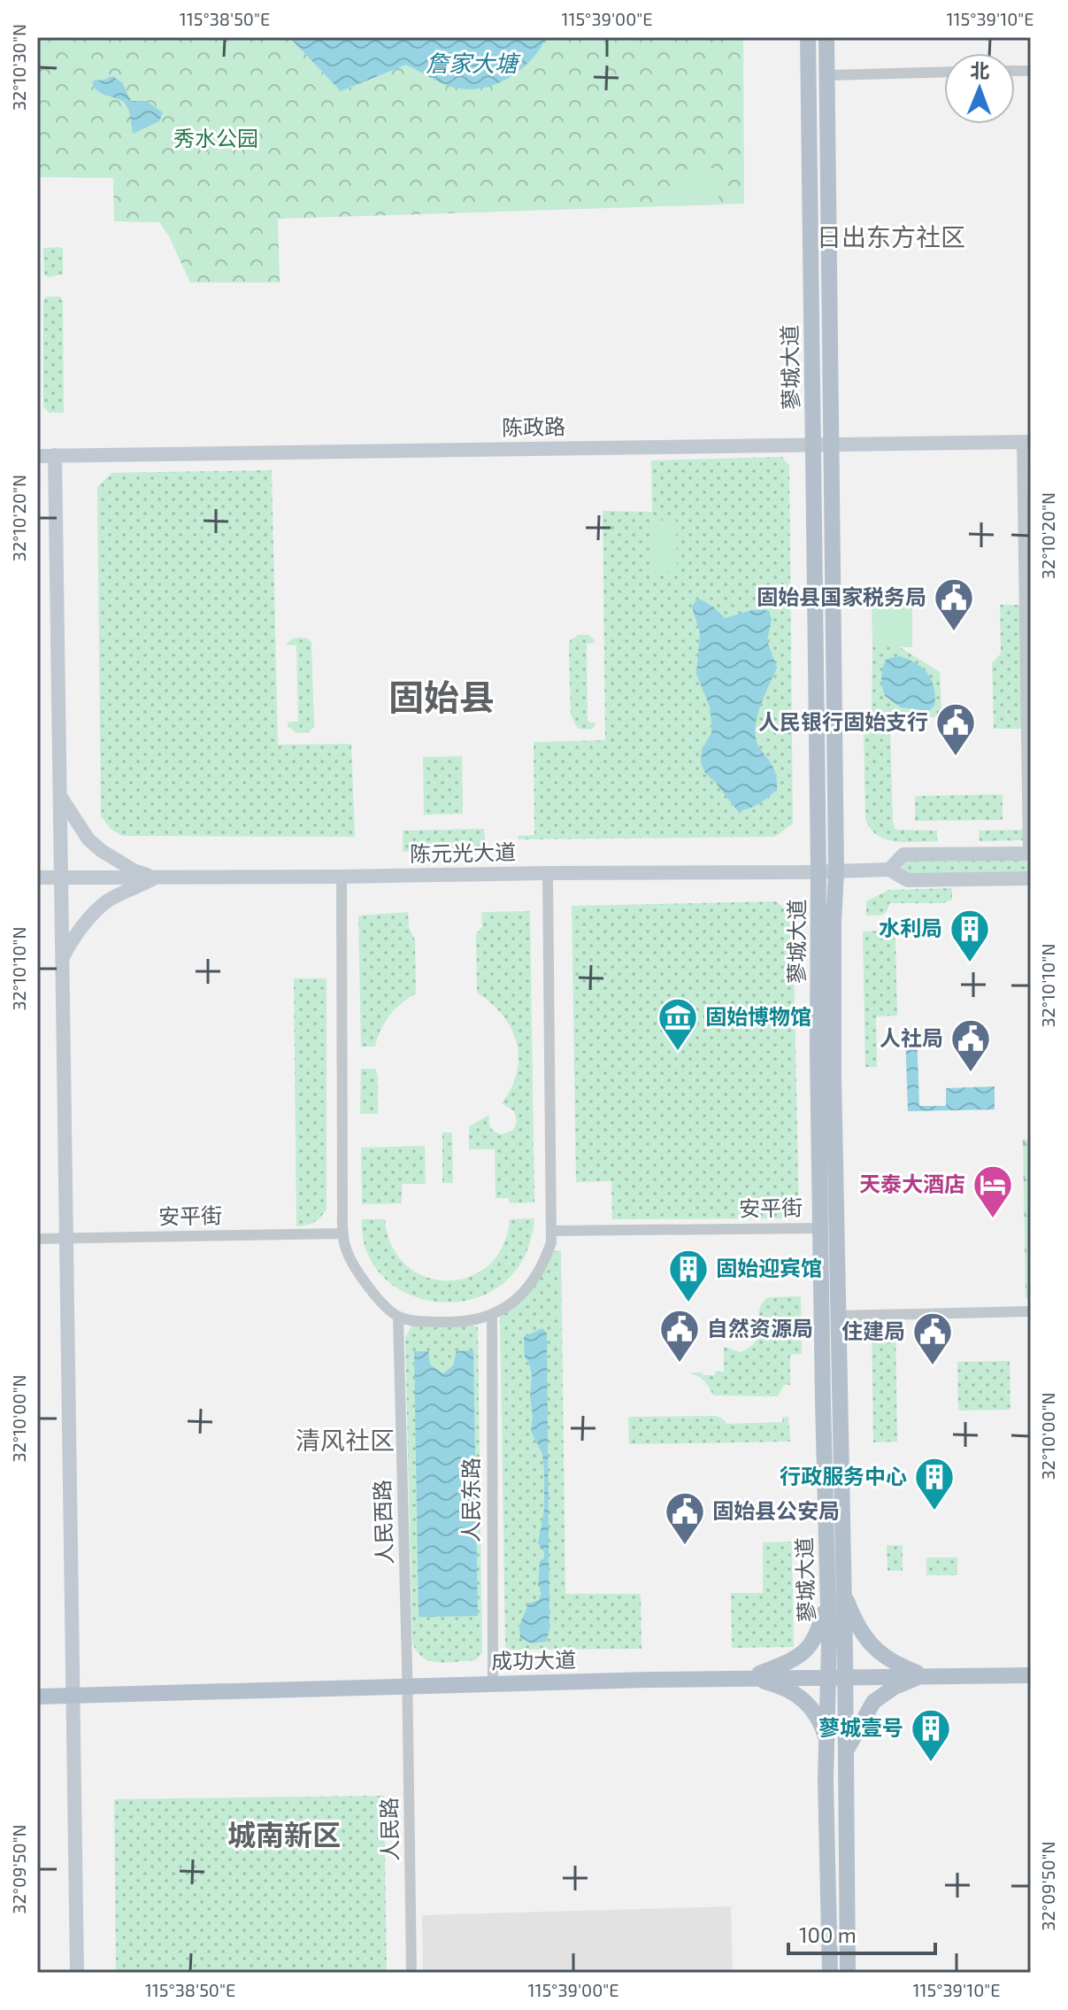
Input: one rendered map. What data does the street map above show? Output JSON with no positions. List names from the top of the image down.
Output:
{
  "streets": {
    "main road": [
      "蓼城大道",
      "陈政路",
      "陈元光大道",
      "成功大道"
    ],
    "street": [
      "安平街",
      "人民东路",
      "人民西路",
      "人民路"
    ]
  },
  "crossings": [
    ["蓼城大道", "陈政路"],
    ["蓼城大道", "陈元光大道"],
    ["蓼城大道", "安平街"],
    ["蓼城大道", "成功大道"],
    ["人民东路", "成功大道"],
    ["人民西路", "成功大道"],
    ["人民西路", "人民路"],
    ["成功大道", "人民路"]
  ],
  "districts": [
    "日出东方社区",
    "固始县",
    "清风社区",
    "城南新区"
  ],
  "water": ["詹家大塘"],
  "parks": ["秀水公园"],
  "places": {
    "public building": [
      "固始县国家税务局",
      "人民银行固始支行",
      "人社局",
      "自然资源局",
      "住建局",
      "固始县公安局"
    ],
    "building": [
      "水利局",
      "固始迎宾馆",
      "行政服务中心",
      "蓼城壹号"
    ],
    "museum": ["固始博物馆"],
    "hotel": ["天泰大酒店"]
  },
  "scale_bar": "100 m",
  "north": "top",
  "coordinates": [
    "115°38'50\"E",
    "115°39'00\"E",
    "115°39'10\"E",
    "32°10'30\"N",
    "32°10'20\"N",
    "32°10'10\"N",
    "32°10'00\"N",
    "32°09'50\"N"
  ]
}
